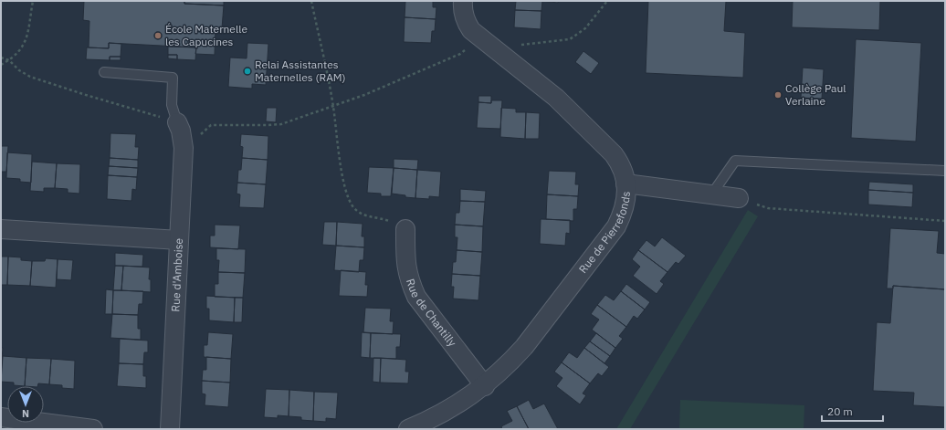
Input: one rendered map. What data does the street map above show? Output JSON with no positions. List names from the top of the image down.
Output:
{
  "streets": {
    "street": ["Rue de Pierrefonds", "Rue d'Amboise", "Rue de Chantilly"]
  },
  "crossings": [
    ["Rue de Pierrefonds", "Rue de Chantilly"]
  ],
  "places": ["École Maternelle les Capucines", "Relai Assistantes Maternelles (RAM)", "Collège Paul Verlaine"],
  "scale_bar": "20 m",
  "north": "bottom"
}
